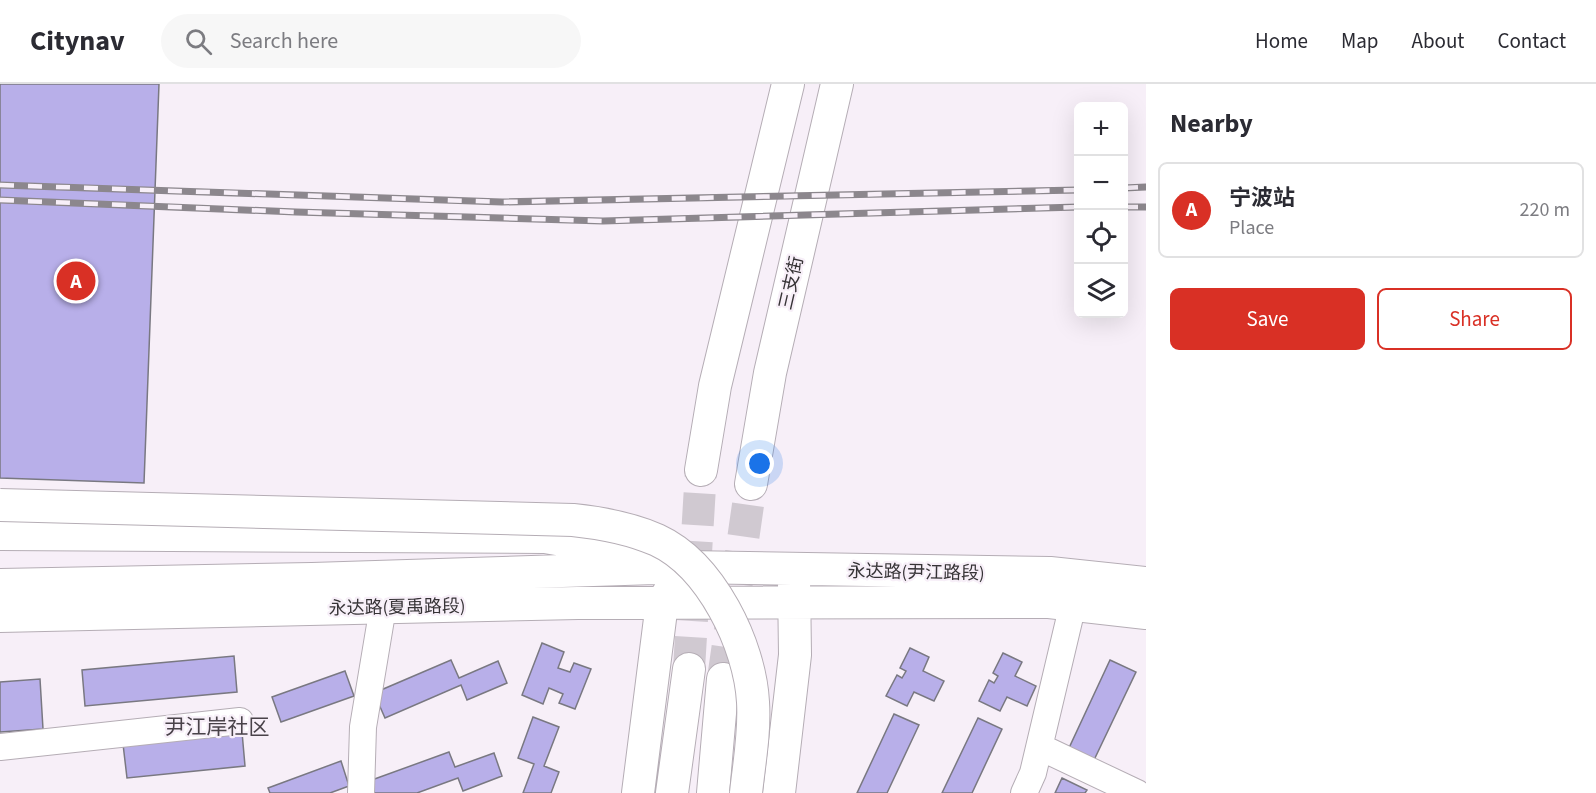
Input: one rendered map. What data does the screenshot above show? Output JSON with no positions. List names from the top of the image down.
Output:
{
  "streets": {
    "main road": ["三支街", "永达路(尹江路段)", "永达路(夏禹路段)"]
  },
  "crossings": [
    ["永达路(尹江路段)", "永达路(夏禹路段)"]
  ],
  "districts": ["尹江岸社区"],
  "page": {
    "header": "Citynav",
    "search": "Search here",
    "nav": [
      "Home",
      "Map",
      "About",
      "Contact"
    ],
    "heading": "Nearby",
    "map_buttons": ["+", "−"],
    "list": [
      {
        "mark": "A",
        "name": "宁波站",
        "note": "Place",
        "value": "220 m"
      }
    ],
    "pins": "A",
    "buttons": ["Save", "Share"]
  }
}
